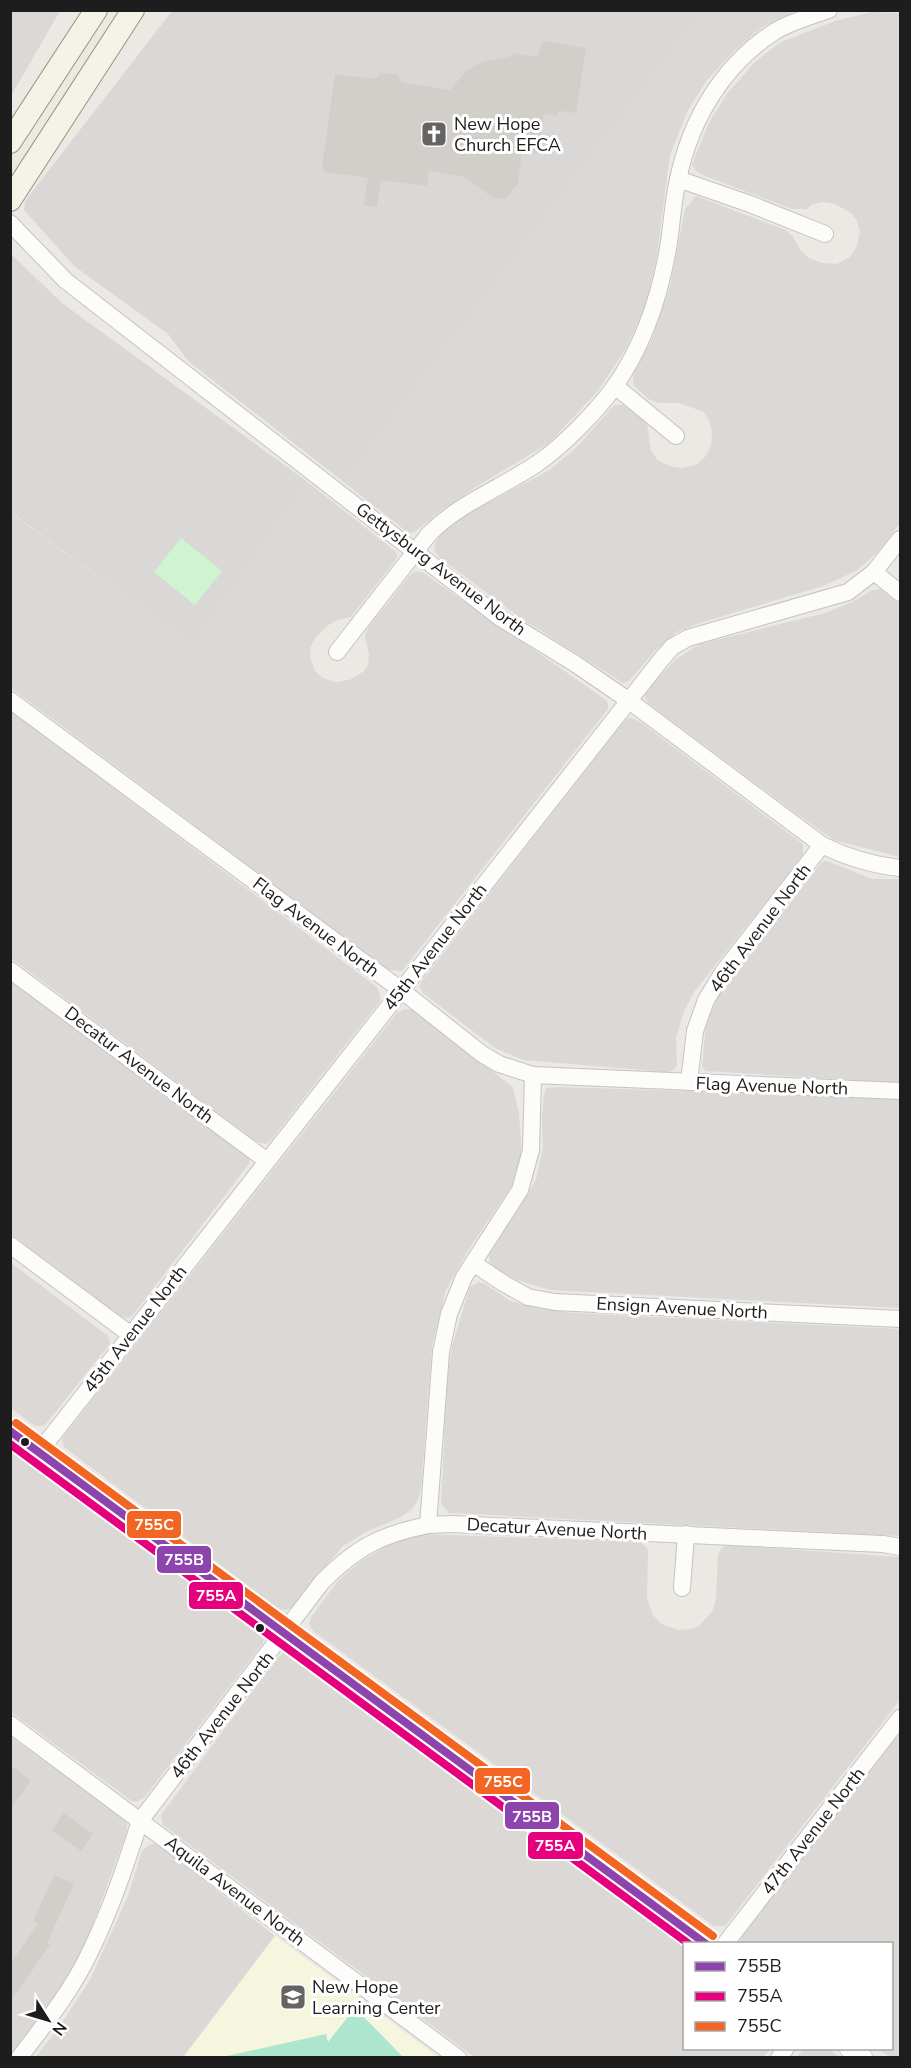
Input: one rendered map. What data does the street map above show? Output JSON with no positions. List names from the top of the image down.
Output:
{
  "streets": {
    "street": [
      "Gettysburg Avenue North",
      "Flag Avenue North",
      "46th Avenue North",
      "45th Avenue North",
      "Decatur Avenue North",
      "Ensign Avenue North",
      "47th Avenue North",
      "Aquila Avenue North"
    ]
  },
  "crossings": [
    ["Gettysburg Avenue North", "46th Avenue North"],
    ["Gettysburg Avenue North", "45th Avenue North"],
    ["Flag Avenue North", "46th Avenue North"],
    ["Flag Avenue North", "45th Avenue North"],
    ["46th Avenue North", "Decatur Avenue North"],
    ["46th Avenue North", "Aquila Avenue North"],
    ["45th Avenue North", "Decatur Avenue North"]
  ],
  "places": {
    "church": ["New Hope Church EFCA"],
    "school or university": ["New Hope Learning Center"]
  },
  "lines": ["transit line 755C", "transit line 755B", "transit line 755A"],
  "legend": ["755B", "755A", "755C"],
  "north": "bottom right"
}
